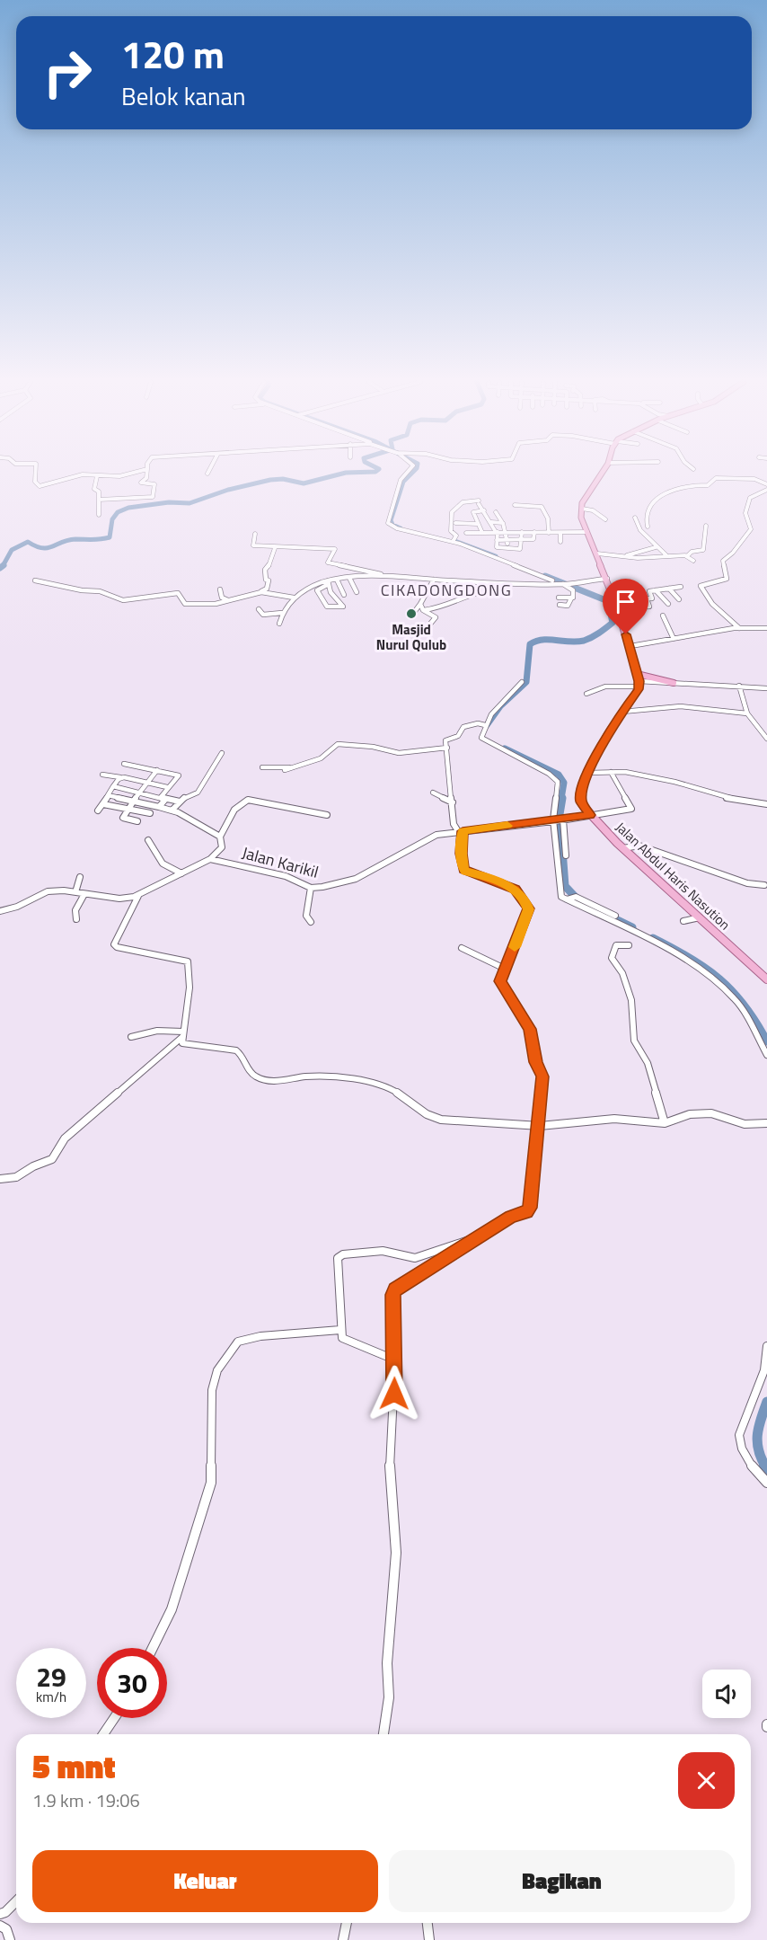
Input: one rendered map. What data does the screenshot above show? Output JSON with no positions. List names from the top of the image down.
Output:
{
  "streets": {
    "main road": ["Jalan Abdul Haris Nasution"],
    "street": ["Jalan Karikil"]
  },
  "crossings": [
    ["Jalan Karikil", "Jalan Abdul Haris Nasution"]
  ],
  "districts": ["CIKADONGDONG"],
  "places": ["Masjid Nurul Qulub"],
  "page": {
    "turn": ["120 m", "Belok kanan"],
    "speed": "29 km/h",
    "limit": "30",
    "heading": ["5 mnt", "1.9 km · 19:06"],
    "buttons": ["Keluar", "Bagikan"]
  }
}
